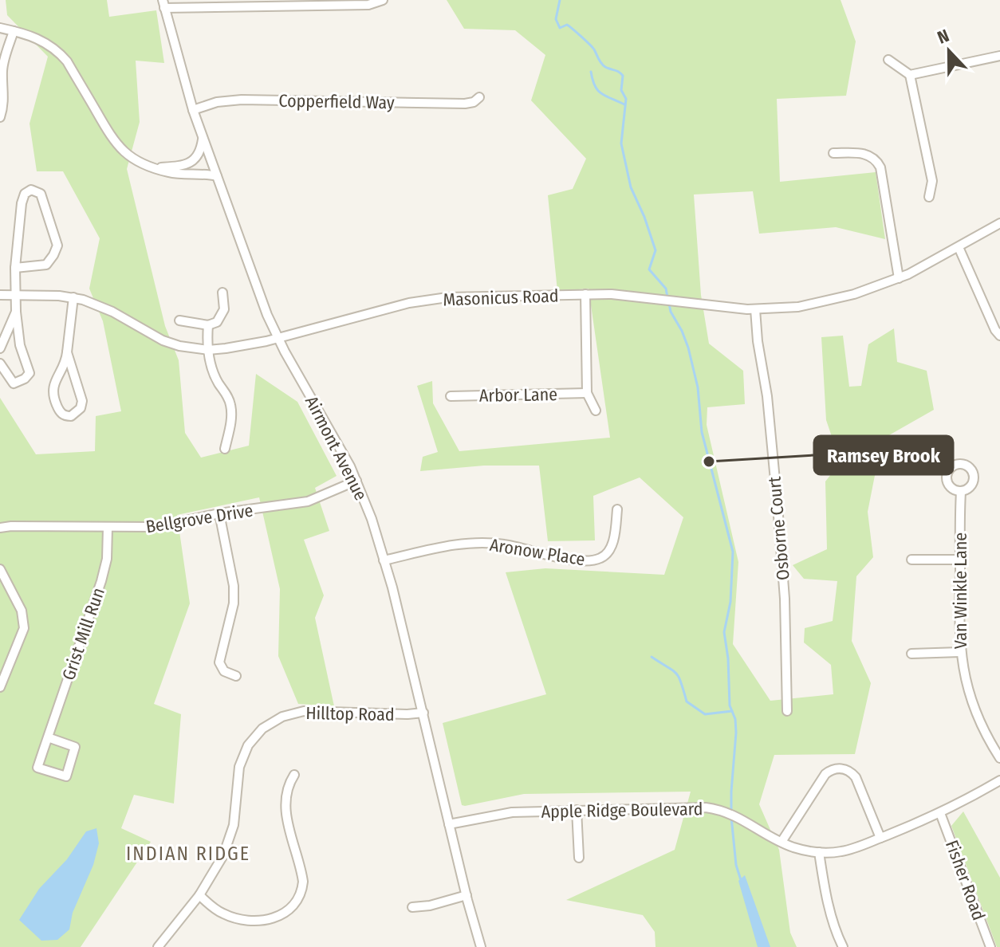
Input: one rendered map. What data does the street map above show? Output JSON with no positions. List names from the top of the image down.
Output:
{
  "streets": {
    "street": [
      "Copperfield Way",
      "Masonicus Road",
      "Arbor Lane",
      "Airmont Avenue",
      "Bellgrove Drive",
      "Osborne Court",
      "Aronow Place",
      "Van Winkle Lane",
      "Grist Mill Run",
      "Hilltop Road",
      "Apple Ridge Boulevard",
      "Fisher Road"
    ]
  },
  "crossings": [
    ["Copperfield Way", "Airmont Avenue"],
    ["Masonicus Road", "Airmont Avenue"],
    ["Masonicus Road", "Osborne Court"],
    ["Airmont Avenue", "Bellgrove Drive"],
    ["Airmont Avenue", "Aronow Place"],
    ["Airmont Avenue", "Hilltop Road"],
    ["Airmont Avenue", "Apple Ridge Boulevard"],
    ["Bellgrove Drive", "Grist Mill Run"],
    ["Apple Ridge Boulevard", "Fisher Road"]
  ],
  "districts": ["INDIAN RIDGE"],
  "places": ["Ramsey Brook"],
  "north": "top"
}
